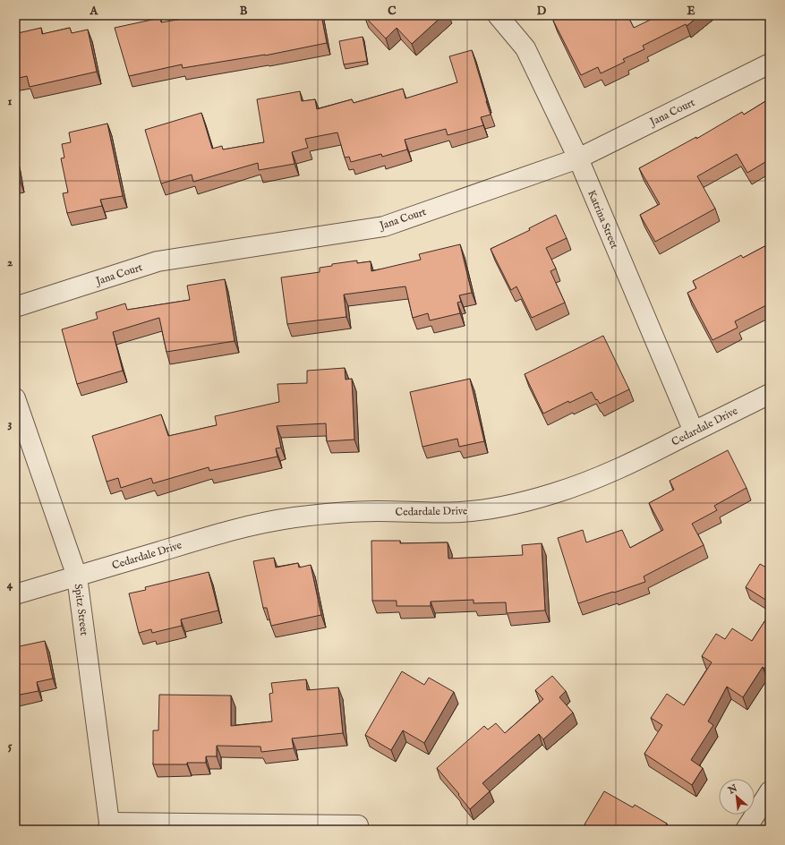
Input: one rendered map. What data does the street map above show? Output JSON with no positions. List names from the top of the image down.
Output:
{
  "streets": {
    "street": [
      "Jana Court",
      "Katrina Street",
      "Cedardale Drive",
      "Spitz Street"
    ]
  },
  "crossings": [
    ["Jana Court", "Katrina Street"],
    ["Katrina Street", "Cedardale Drive"],
    ["Cedardale Drive", "Spitz Street"]
  ],
  "north": "top left",
  "grid": {
    "columns": [
      "A",
      "B",
      "C",
      "D",
      "E"
    ],
    "rows": [
      "1",
      "2",
      "3",
      "4",
      "5"
    ]
  }
}
